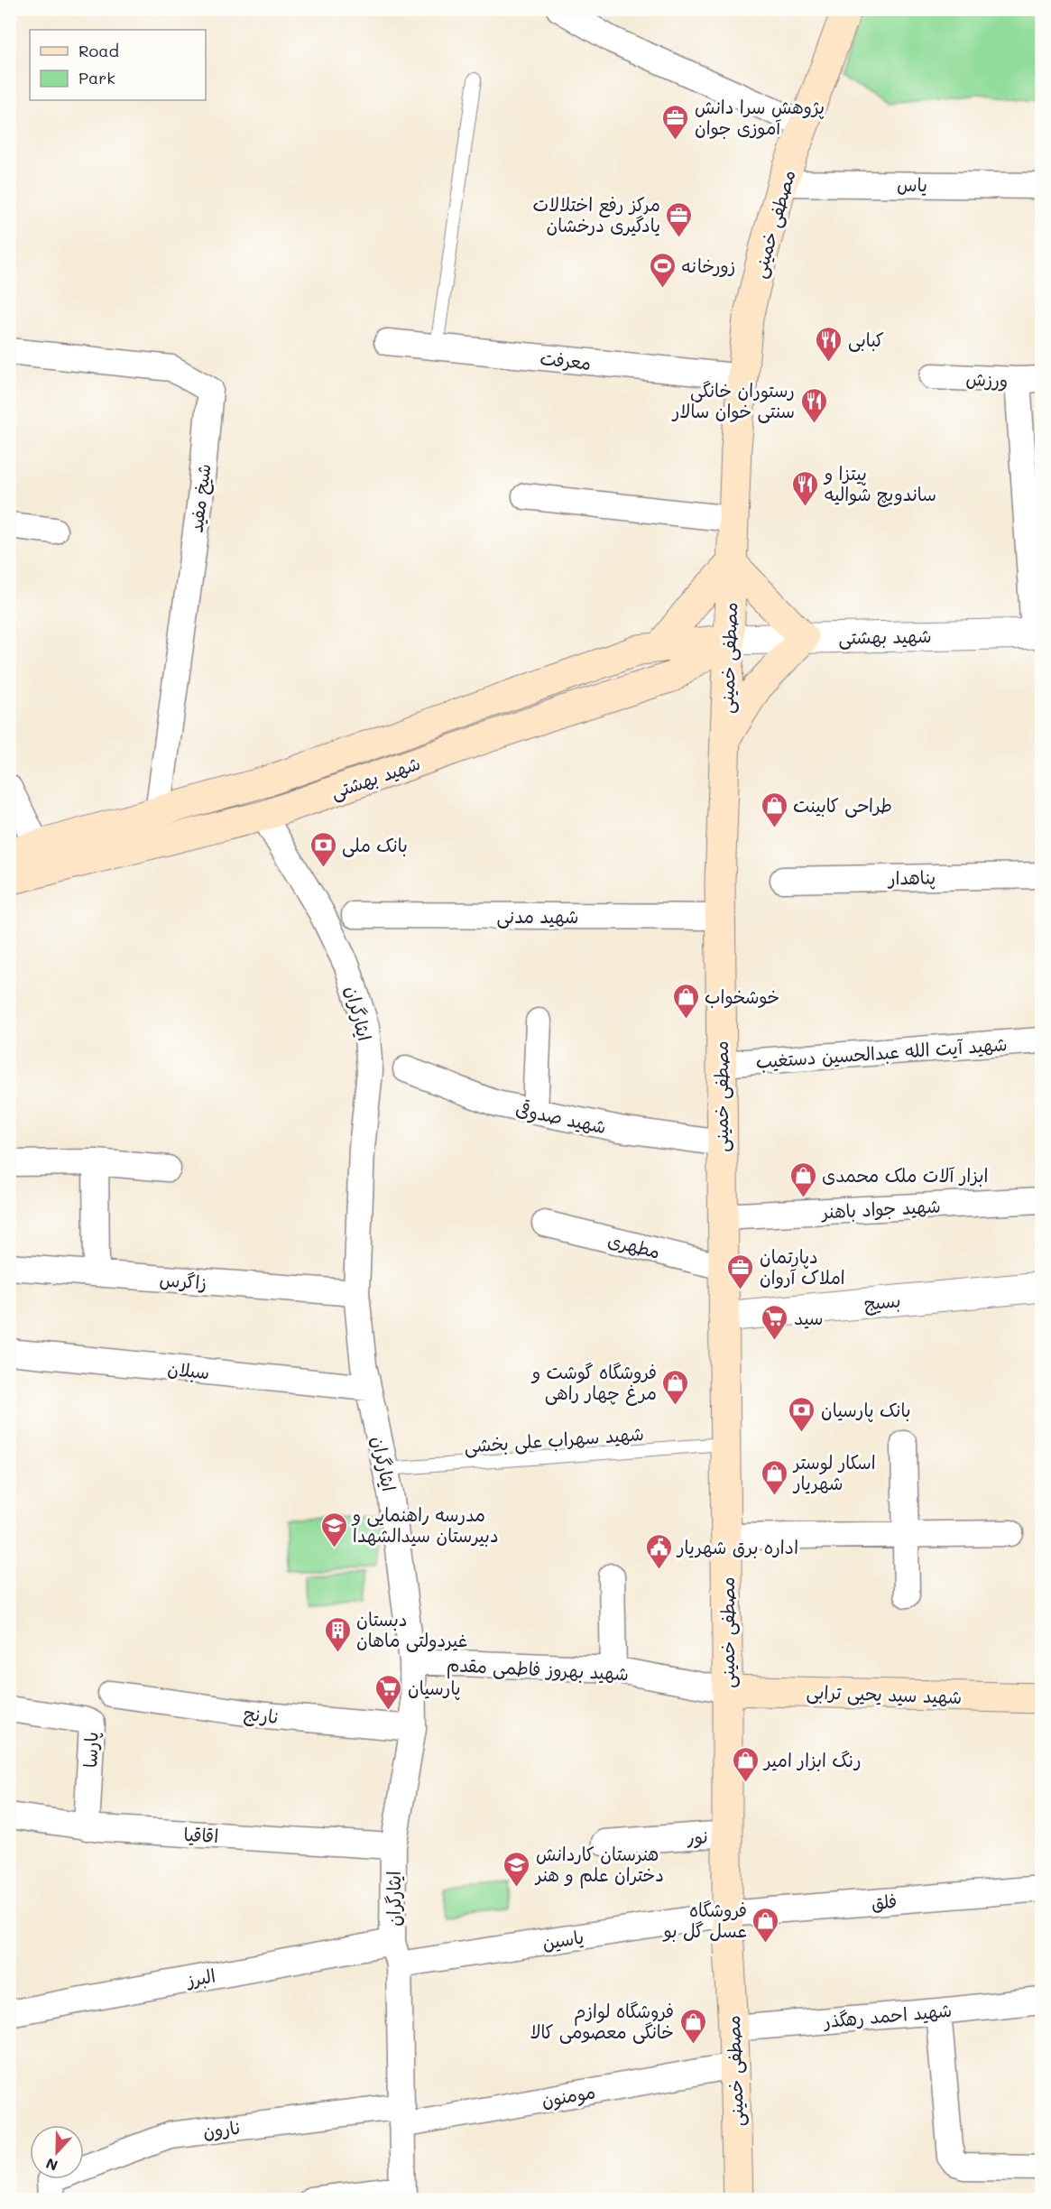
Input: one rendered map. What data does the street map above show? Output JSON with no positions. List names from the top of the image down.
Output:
{
  "streets": {
    "main road": ["مصطفی خمینی", "شهید بهشتی", "شهید سید یحیی ترابی"],
    "street": [
      "یاس",
      "معرفت",
      "ورزش",
      "شیخ مفید",
      "پناهدار",
      "شهید مدنی",
      "ایثارگران",
      "شهید آیت الله عبدالحسین دستغیب",
      "شهید صدوقی",
      "شهید جواد باهنر",
      "مطهری",
      "زاگرس",
      "بسیج",
      "سبلان",
      "شهید بهروز فاطمی مقدم",
      "نارنج",
      "پارسا",
      "اقاقیا",
      "نور",
      "فلق",
      "یاسین",
      "البرز",
      "شهید احمد رهگذر",
      "مومنون",
      "نارون"
    ],
    "lane": ["شهید سهراب علی بخشی"]
  },
  "crossings": [
    ["یاس", "مصطفی خمینی"],
    ["مصطفی خمینی", "معرفت"],
    ["مصطفی خمینی", "شهید بهشتی"],
    ["مصطفی خمینی", "شهید مدنی"],
    ["مصطفی خمینی", "شهید آیت الله عبدالحسین دستغیب"],
    ["مصطفی خمینی", "شهید صدوقی"],
    ["مصطفی خمینی", "شهید جواد باهنر"],
    ["مصطفی خمینی", "مطهری"],
    ["مصطفی خمینی", "بسیج"],
    ["مصطفی خمینی", "شهید سهراب علی بخشی"],
    ["مصطفی خمینی", "شهید بهروز فاطمی مقدم"],
    ["مصطفی خمینی", "شهید سید یحیی ترابی"],
    ["مصطفی خمینی", "نور"],
    ["مصطفی خمینی", "فلق"],
    ["مصطفی خمینی", "یاسین"],
    ["مصطفی خمینی", "شهید احمد رهگذر"],
    ["مصطفی خمینی", "مومنون"],
    ["شیخ مفید", "شهید بهشتی"],
    ["شهید بهشتی", "ایثارگران"],
    ["ایثارگران", "زاگرس"],
    ["ایثارگران", "سبلان"],
    ["ایثارگران", "شهید سهراب علی بخشی"],
    ["ایثارگران", "شهید بهروز فاطمی مقدم"],
    ["ایثارگران", "نارنج"],
    ["ایثارگران", "اقاقیا"],
    ["ایثارگران", "یاسین"],
    ["ایثارگران", "البرز"],
    ["ایثارگران", "مومنون"],
    ["ایثارگران", "نارون"],
    ["شهید بهروز فاطمی مقدم", "شهید سید یحیی ترابی"],
    ["پارسا", "اقاقیا"],
    ["فلق", "یاسین"],
    ["یاسین", "البرز"],
    ["مومنون", "نارون"]
  ],
  "places": {
    "office": ["پژوهش سرا دانش آموزی جوان", "مرکز رفع اختلالات یادگیری درخشان", "دپارتمان املاک آروان"],
    "sports": ["زورخانه"],
    "restaurant": ["کبابی", "رستوران خانگی سنتی خوان سالار", "پیتزا و ساندویچ شوالیه"],
    "shop": [
      "طراحی کابینت",
      "خوشخواب",
      "ابزار آلات ملک محمدی",
      "فروشگاه گوشت و مرغ چهار راهی",
      "اسکار لوستر شهریار",
      "رنگ ابزار امیر",
      "فروشگاه عسل گل بو",
      "فروشگاه لوازم خانگی معصومی کالا"
    ],
    "bank": ["بانک ملی", "بانک پارسیان"],
    "supermarket": ["سید", "پارسیان"],
    "school or university": ["مدرسه راهنمایی و دبیرستان سیدالشهدا", "هنرستان کاردانش دختران علم و هنر"],
    "public building": ["اداره برق شهریار"],
    "building": ["دبستان غیردولتی ماهان"]
  },
  "legend": ["Road", "Park"],
  "north": "bottom"
}
